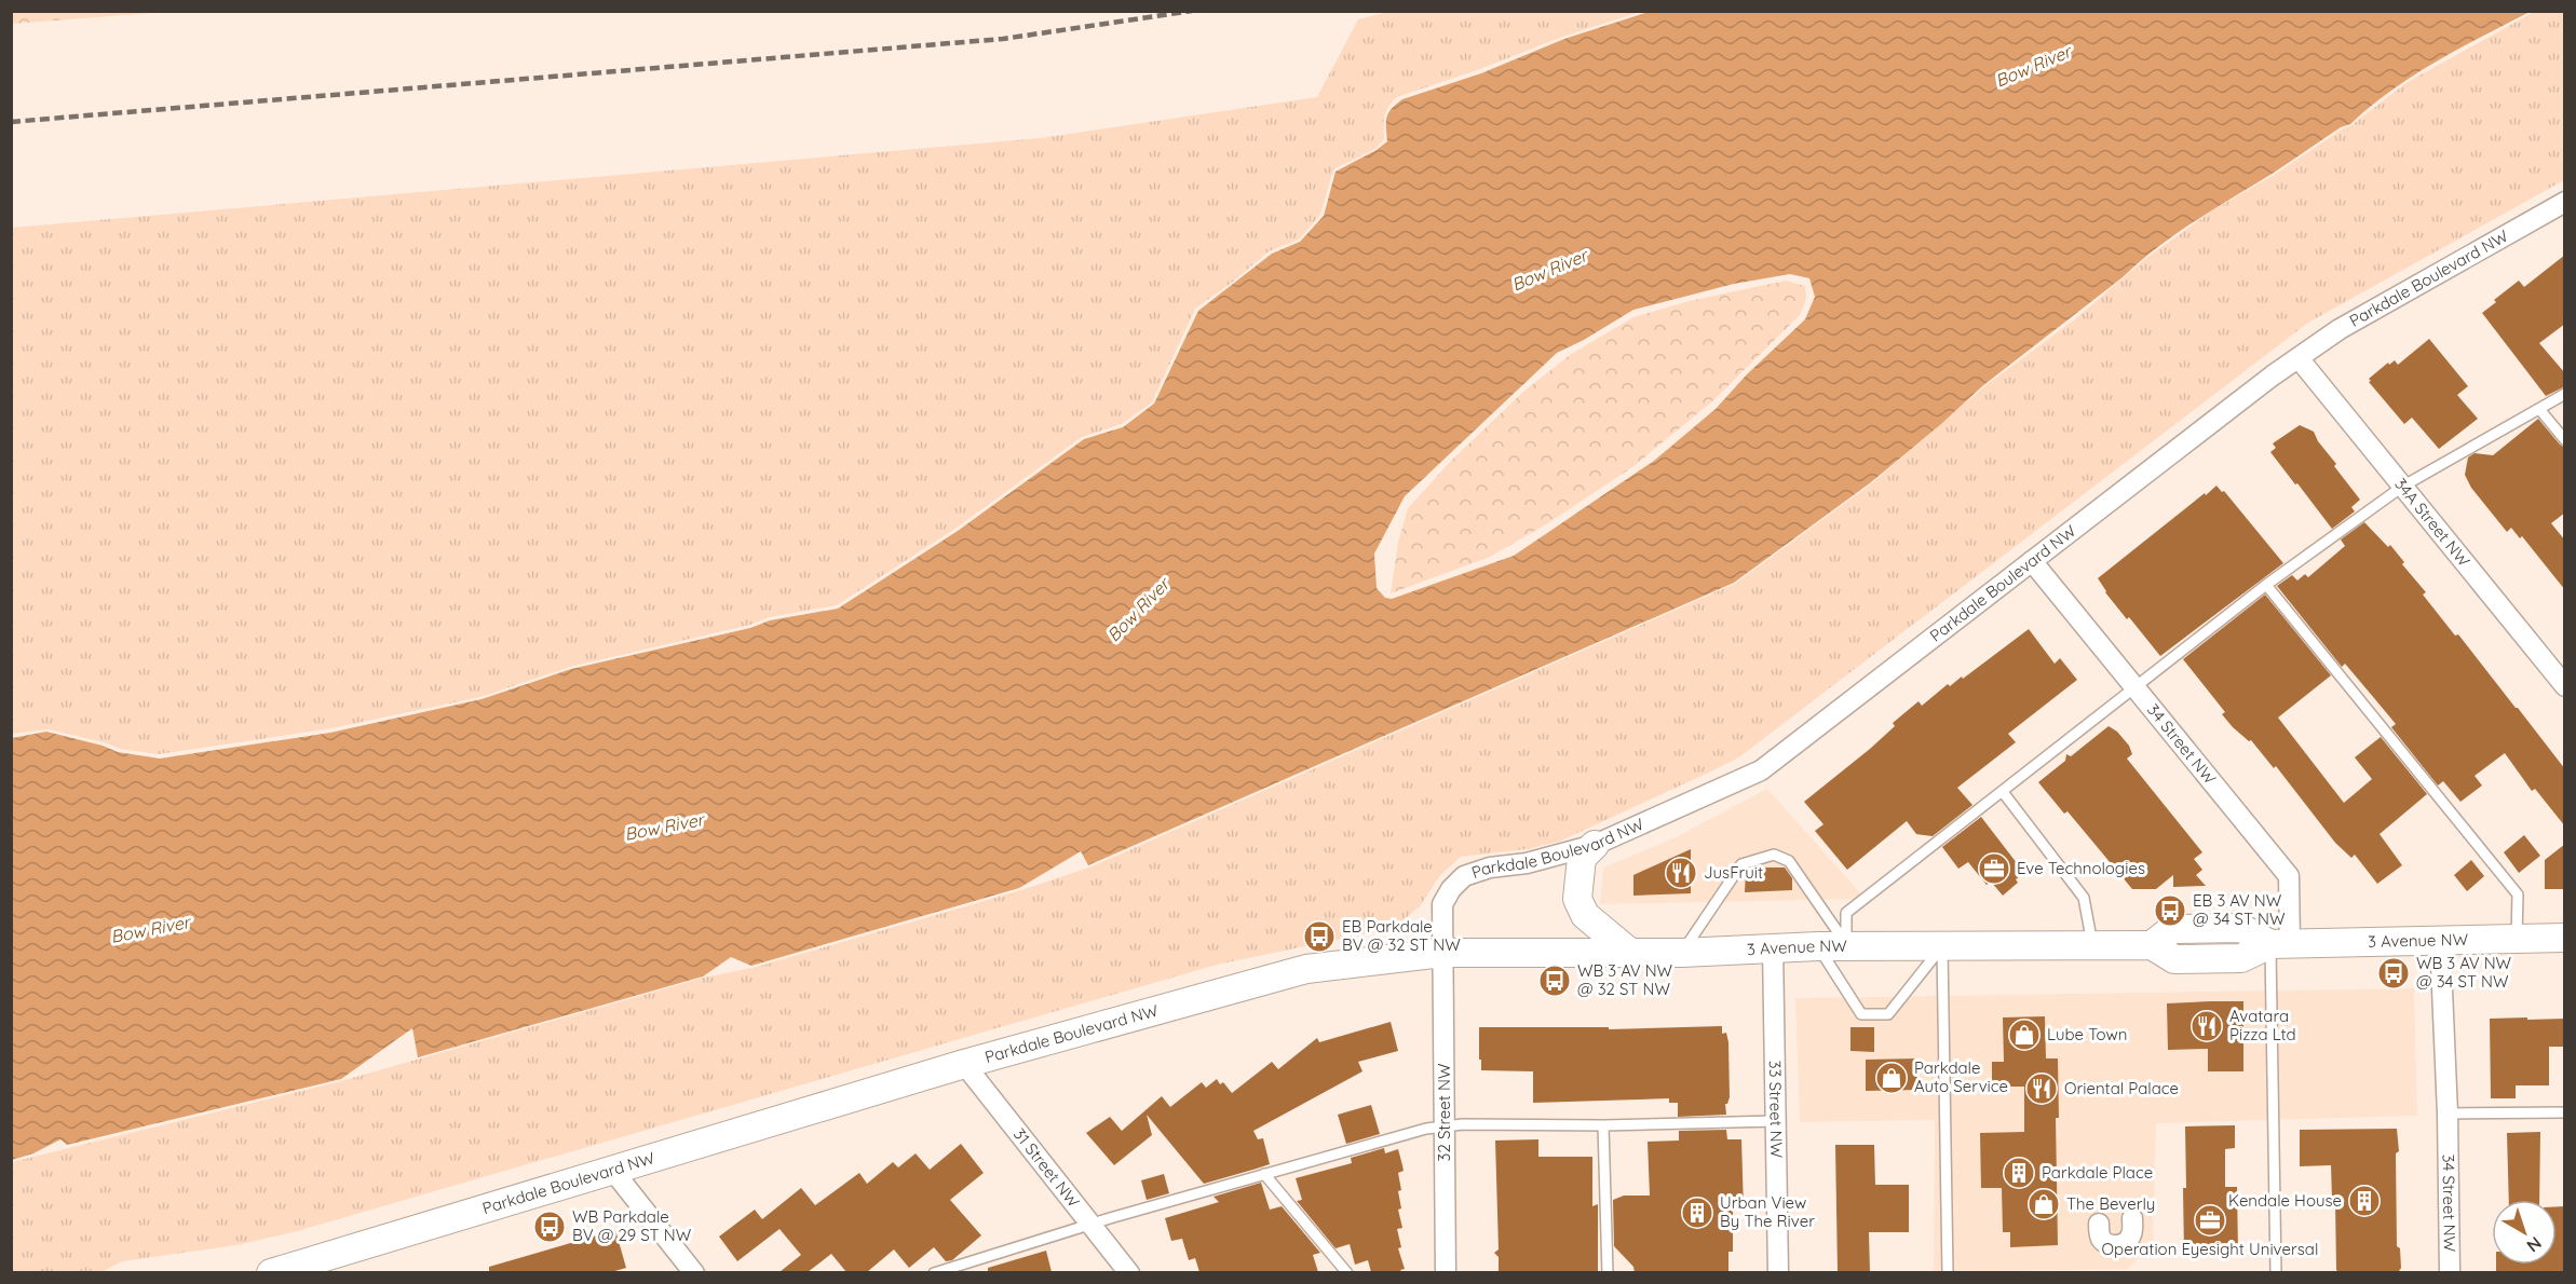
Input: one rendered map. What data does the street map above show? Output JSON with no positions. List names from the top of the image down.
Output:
{
  "streets": {
    "main road": ["Parkdale Boulevard NW", "3 Avenue NW"],
    "street": [
      "34A Street NW",
      "34 Street NW",
      "33 Street NW",
      "32 Street NW",
      "31 Street NW"
    ]
  },
  "crossings": [
    ["Parkdale Boulevard NW", "34A Street NW"],
    ["Parkdale Boulevard NW", "34 Street NW"],
    ["Parkdale Boulevard NW", "3 Avenue NW"],
    ["Parkdale Boulevard NW", "32 Street NW"],
    ["Parkdale Boulevard NW", "31 Street NW"],
    ["34 Street NW", "3 Avenue NW"],
    ["3 Avenue NW", "33 Street NW"],
    ["3 Avenue NW", "32 Street NW"]
  ],
  "water": ["Bow River"],
  "places": {
    "office": ["Eve Technologies", "Operation Eyesight Universal"],
    "restaurant": ["JusFruit", "Avatara Pizza Ltd", "Oriental Palace"],
    "bus stop": [
      "EB 3 AV NW @ 34 ST NW",
      "EB Parkdale BV @ 32 ST NW",
      "WB 3 AV NW @ 34 ST NW",
      "WB 3 AV NW @ 32 ST NW",
      "WB Parkdale BV @ 29 ST NW"
    ],
    "shop": ["Lube Town", "Parkdale Auto Service", "The Beverly"],
    "building": ["Parkdale Place", "Kendale House", "Urban View By The River"]
  },
  "north": "bottom right"
}
